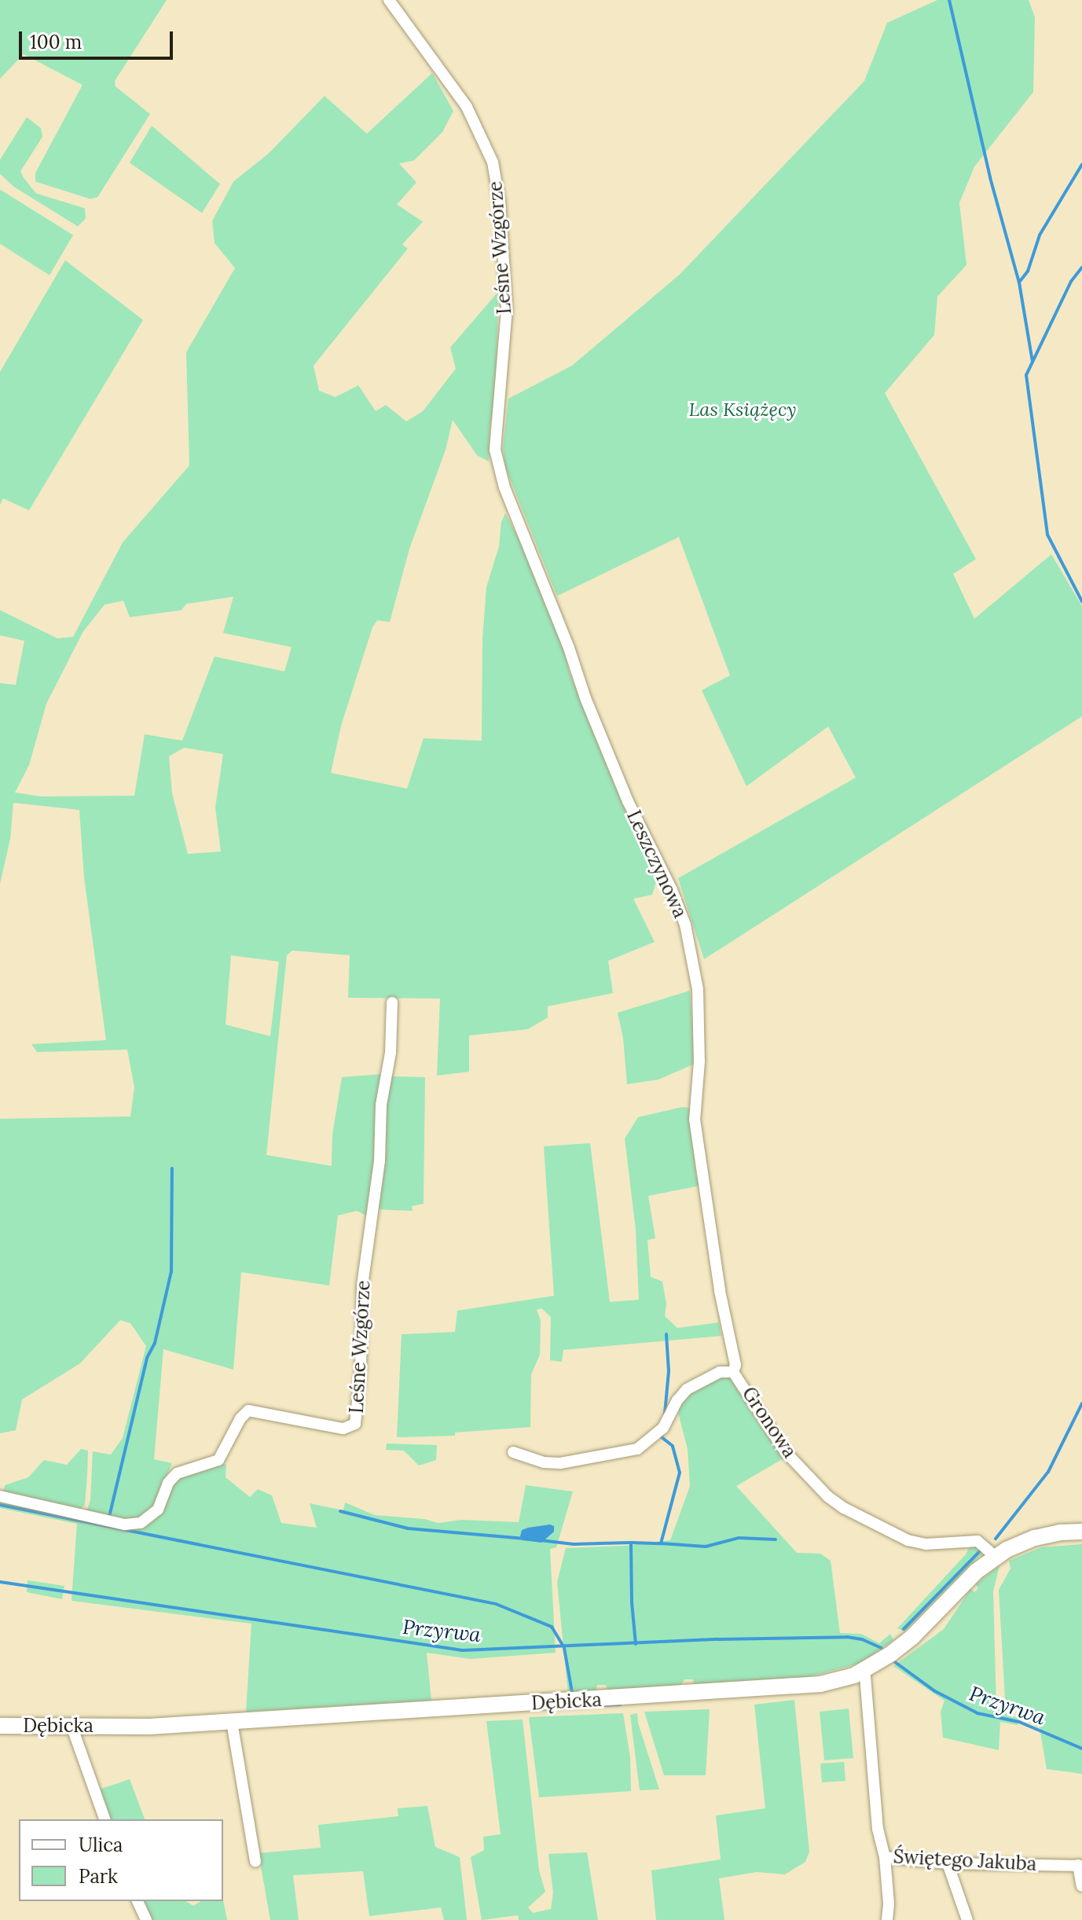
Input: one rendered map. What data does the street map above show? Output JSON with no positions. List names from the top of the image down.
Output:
{
  "streets": {
    "street": [
      "Leśne Wzgórze",
      "Leszczynowa",
      "Gronowa",
      "Dębicka",
      "Świętego Jakuba"
    ]
  },
  "crossings": [
    ["Leśne Wzgórze", "Leszczynowa"],
    ["Leszczynowa", "Gronowa"],
    ["Gronowa", "Dębicka"],
    ["Dębicka", "Świętego Jakuba"]
  ],
  "water": ["Przyrwa"],
  "parks": ["Las Książęcy"],
  "legend": ["Ulica", "Park"],
  "scale_bar": "100 m"
}
